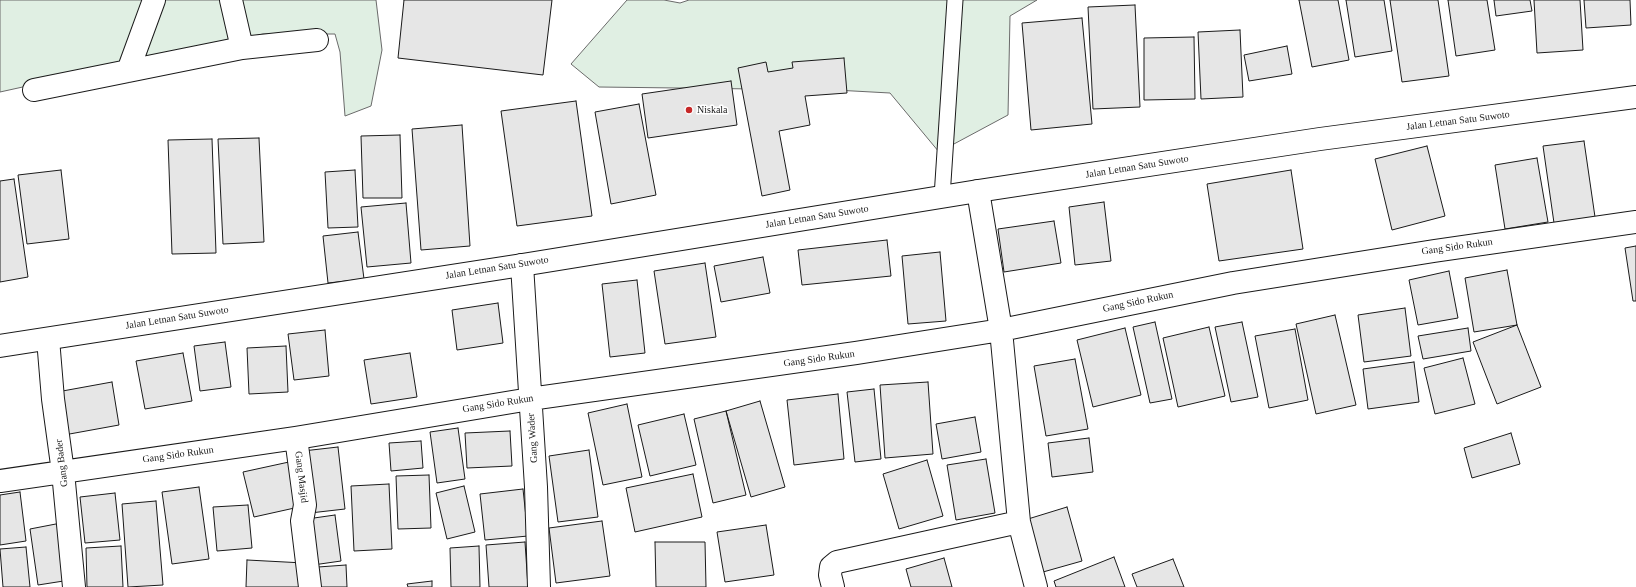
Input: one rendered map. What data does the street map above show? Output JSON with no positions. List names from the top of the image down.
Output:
{
  "streets": {
    "street": [
      "Jalan Letnan Satu Suwoto",
      "Gang Sido Rukun",
      "Gang Wader",
      "Gang Bader",
      "Gang Masjid"
    ]
  },
  "crossings": [
    ["Jalan Letnan Satu Suwoto", "Gang Wader"],
    ["Jalan Letnan Satu Suwoto", "Gang Bader"],
    ["Gang Sido Rukun", "Gang Wader"],
    ["Gang Sido Rukun", "Gang Bader"],
    ["Gang Sido Rukun", "Gang Masjid"]
  ],
  "places": ["Niskala"]
}
